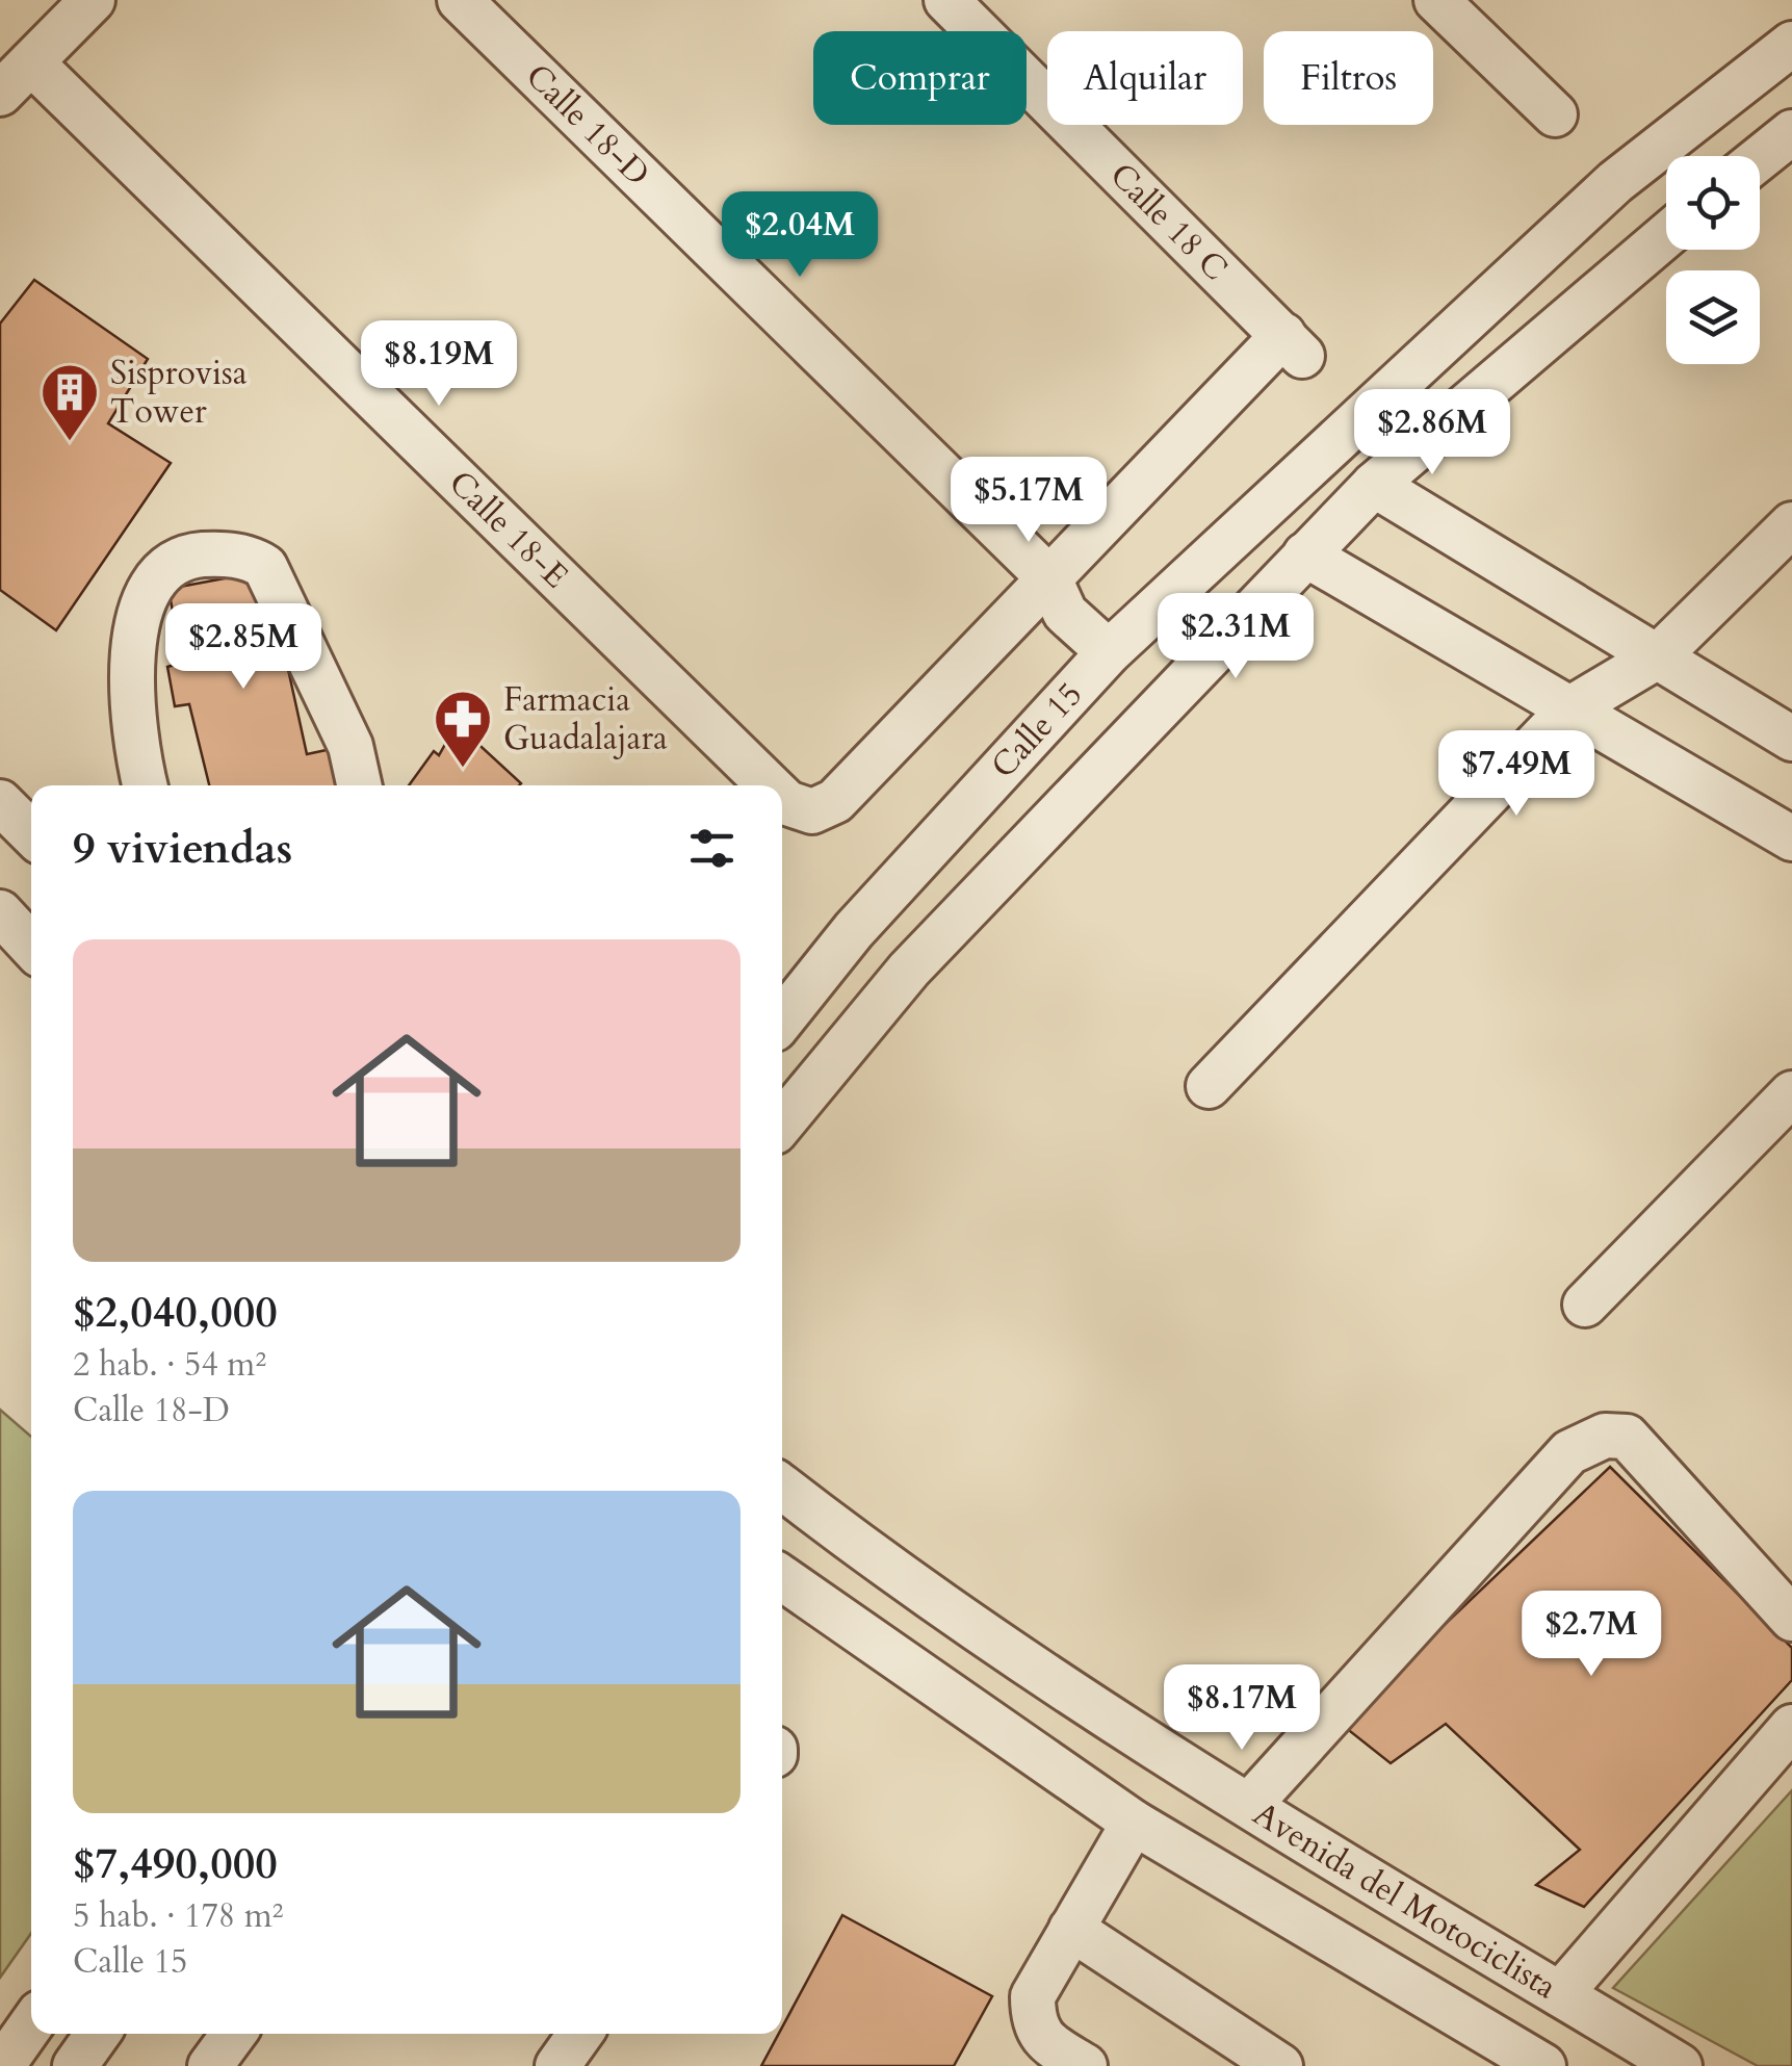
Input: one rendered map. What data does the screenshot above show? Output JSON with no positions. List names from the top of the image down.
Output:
{
  "streets": {
    "street": [
      "Calle 18-D",
      "Calle 18 C",
      "Calle 18-E",
      "Calle 15",
      "Avenida del Motociclista"
    ]
  },
  "crossings": [
    ["Calle 18-D", "Calle 18 C"],
    ["Calle 18-D", "Calle 18-E"],
    ["Calle 18-D", "Calle 15"],
    ["Calle 18 C", "Calle 18-E"]
  ],
  "places": {
    "building": ["Sisprovisa Tower"],
    "pharmacy": ["Farmacia Guadalajara"]
  },
  "page": {
    "chip": ["Comprar", "Alquilar", "Filtros"],
    "price": [
      "$2.04M",
      "$8.19M",
      "$2.86M",
      "$5.17M",
      "$2.31M",
      "$2.85M",
      "$7.49M",
      "$2.7M",
      "$8.17M"
    ],
    "heading": "9 viviendas",
    "list": [
      {
        "name": "$2,040,000",
        "note": "2 hab. · 54 m² · Calle 18-D"
      },
      {
        "name": "$7,490,000",
        "note": "5 hab. · 178 m² · Calle 15"
      }
    ]
  }
}
